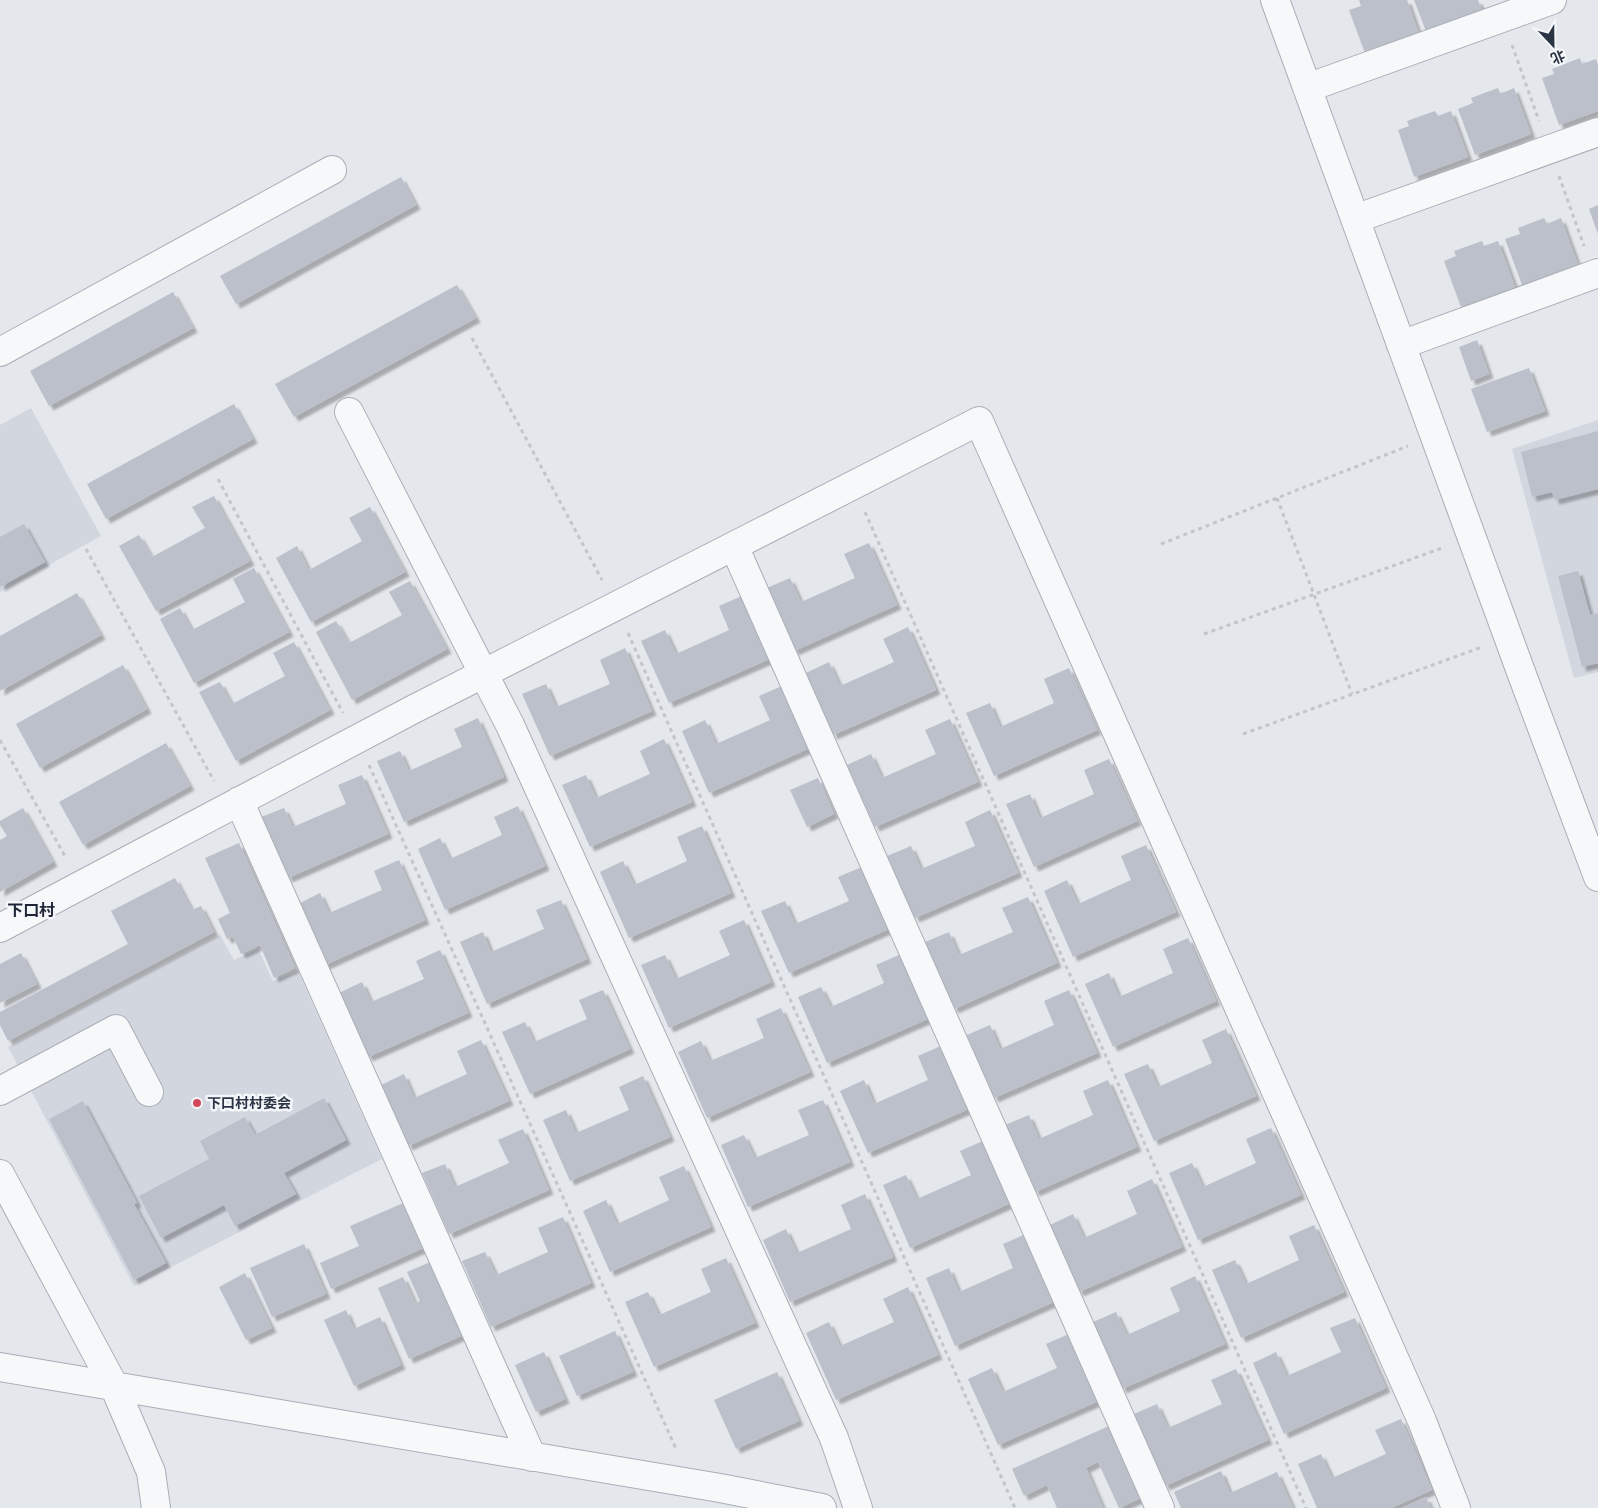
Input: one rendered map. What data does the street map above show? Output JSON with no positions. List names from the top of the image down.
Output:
{
  "districts": ["下口村"],
  "places": ["下口村村委会"],
  "north": "bottom"
}
